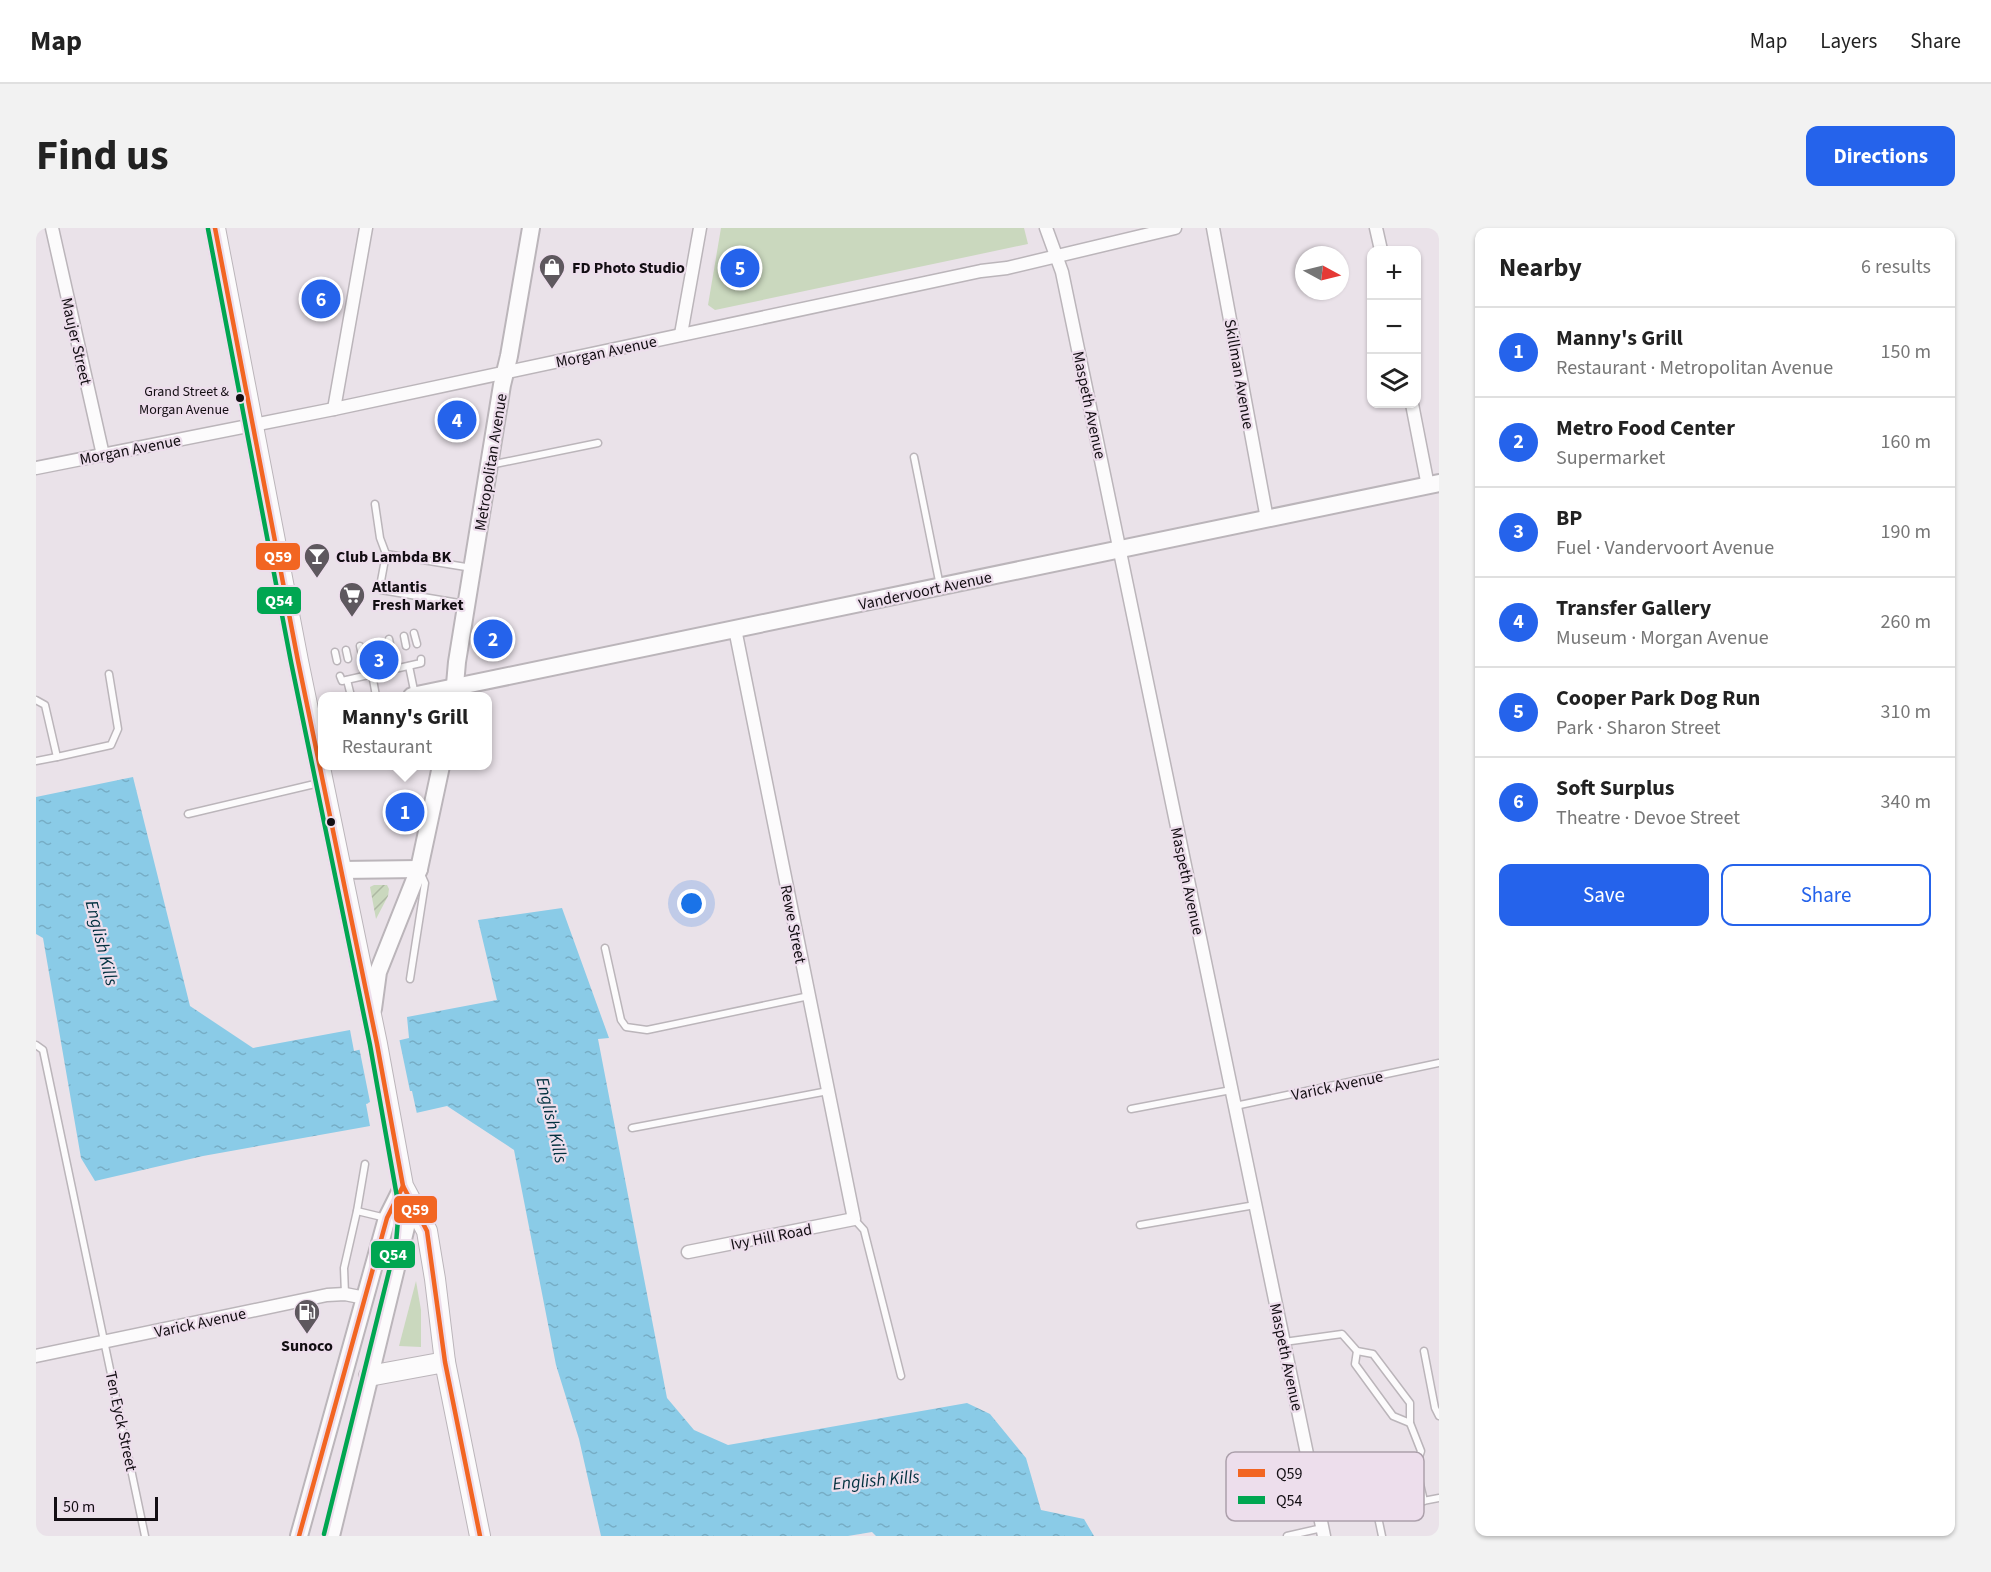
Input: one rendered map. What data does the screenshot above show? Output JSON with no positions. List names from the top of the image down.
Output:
{
  "streets": {
    "main road": ["Metropolitan Avenue", "Vandervoort Avenue"],
    "street": [
      "Maujer Street",
      "Morgan Avenue",
      "Skillman Avenue",
      "Maspeth Avenue",
      "Rewe Street",
      "Varick Avenue",
      "Ivy Hill Road"
    ],
    "lane": ["Ten Eyck Street"]
  },
  "crossings": [
    ["Maujer Street", "Morgan Avenue"],
    ["Morgan Avenue", "Maspeth Avenue"],
    ["Morgan Avenue", "Metropolitan Avenue"],
    ["Skillman Avenue", "Vandervoort Avenue"],
    ["Maspeth Avenue", "Vandervoort Avenue"],
    ["Maspeth Avenue", "Varick Avenue"],
    ["Metropolitan Avenue", "Vandervoort Avenue"],
    ["Vandervoort Avenue", "Rewe Street"],
    ["Rewe Street", "Ivy Hill Road"],
    ["Varick Avenue", "Ten Eyck Street"]
  ],
  "water": ["English Kills"],
  "places": {
    "shop": ["FD Photo Studio"],
    "other": ["Grand Street & Morgan Avenue"],
    "bar": ["Club Lambda BK"],
    "supermarket": ["Atlantis Fresh Market"],
    "fuel station": ["Sunoco"]
  },
  "lines": ["transit line Q59", "transit line Q54"],
  "legend": ["Q59", "Q54"],
  "scale_bar": "50 m",
  "north": "right",
  "page": {
    "header": "Map",
    "nav": ["Map", "Layers", "Share"],
    "title": "Find us",
    "buttons": [
      "Directions",
      ["Save", "Share"]
    ],
    "heading": ["Nearby", "6 results"],
    "map_buttons": ["+", "−"],
    "pins": [
      "5",
      "6",
      "4",
      "2",
      "3",
      "1"
    ],
    "list": [
      {
        "mark": "1",
        "name": "Manny's Grill",
        "note": "Restaurant · Metropolitan Avenue",
        "value": "150 m"
      },
      {
        "mark": "2",
        "name": "Metro Food Center",
        "note": "Supermarket",
        "value": "160 m"
      },
      {
        "mark": "3",
        "name": "BP",
        "note": "Fuel · Vandervoort Avenue",
        "value": "190 m"
      },
      {
        "mark": "4",
        "name": "Transfer Gallery",
        "note": "Museum · Morgan Avenue",
        "value": "260 m"
      },
      {
        "mark": "5",
        "name": "Cooper Park Dog Run",
        "note": "Park · Sharon Street",
        "value": "310 m"
      },
      {
        "mark": "6",
        "name": "Soft Surplus",
        "note": "Theatre · Devoe Street",
        "value": "340 m"
      }
    ],
    "popup": ["Manny's Grill", "Restaurant"],
    "scale": "50 m"
  }
}
